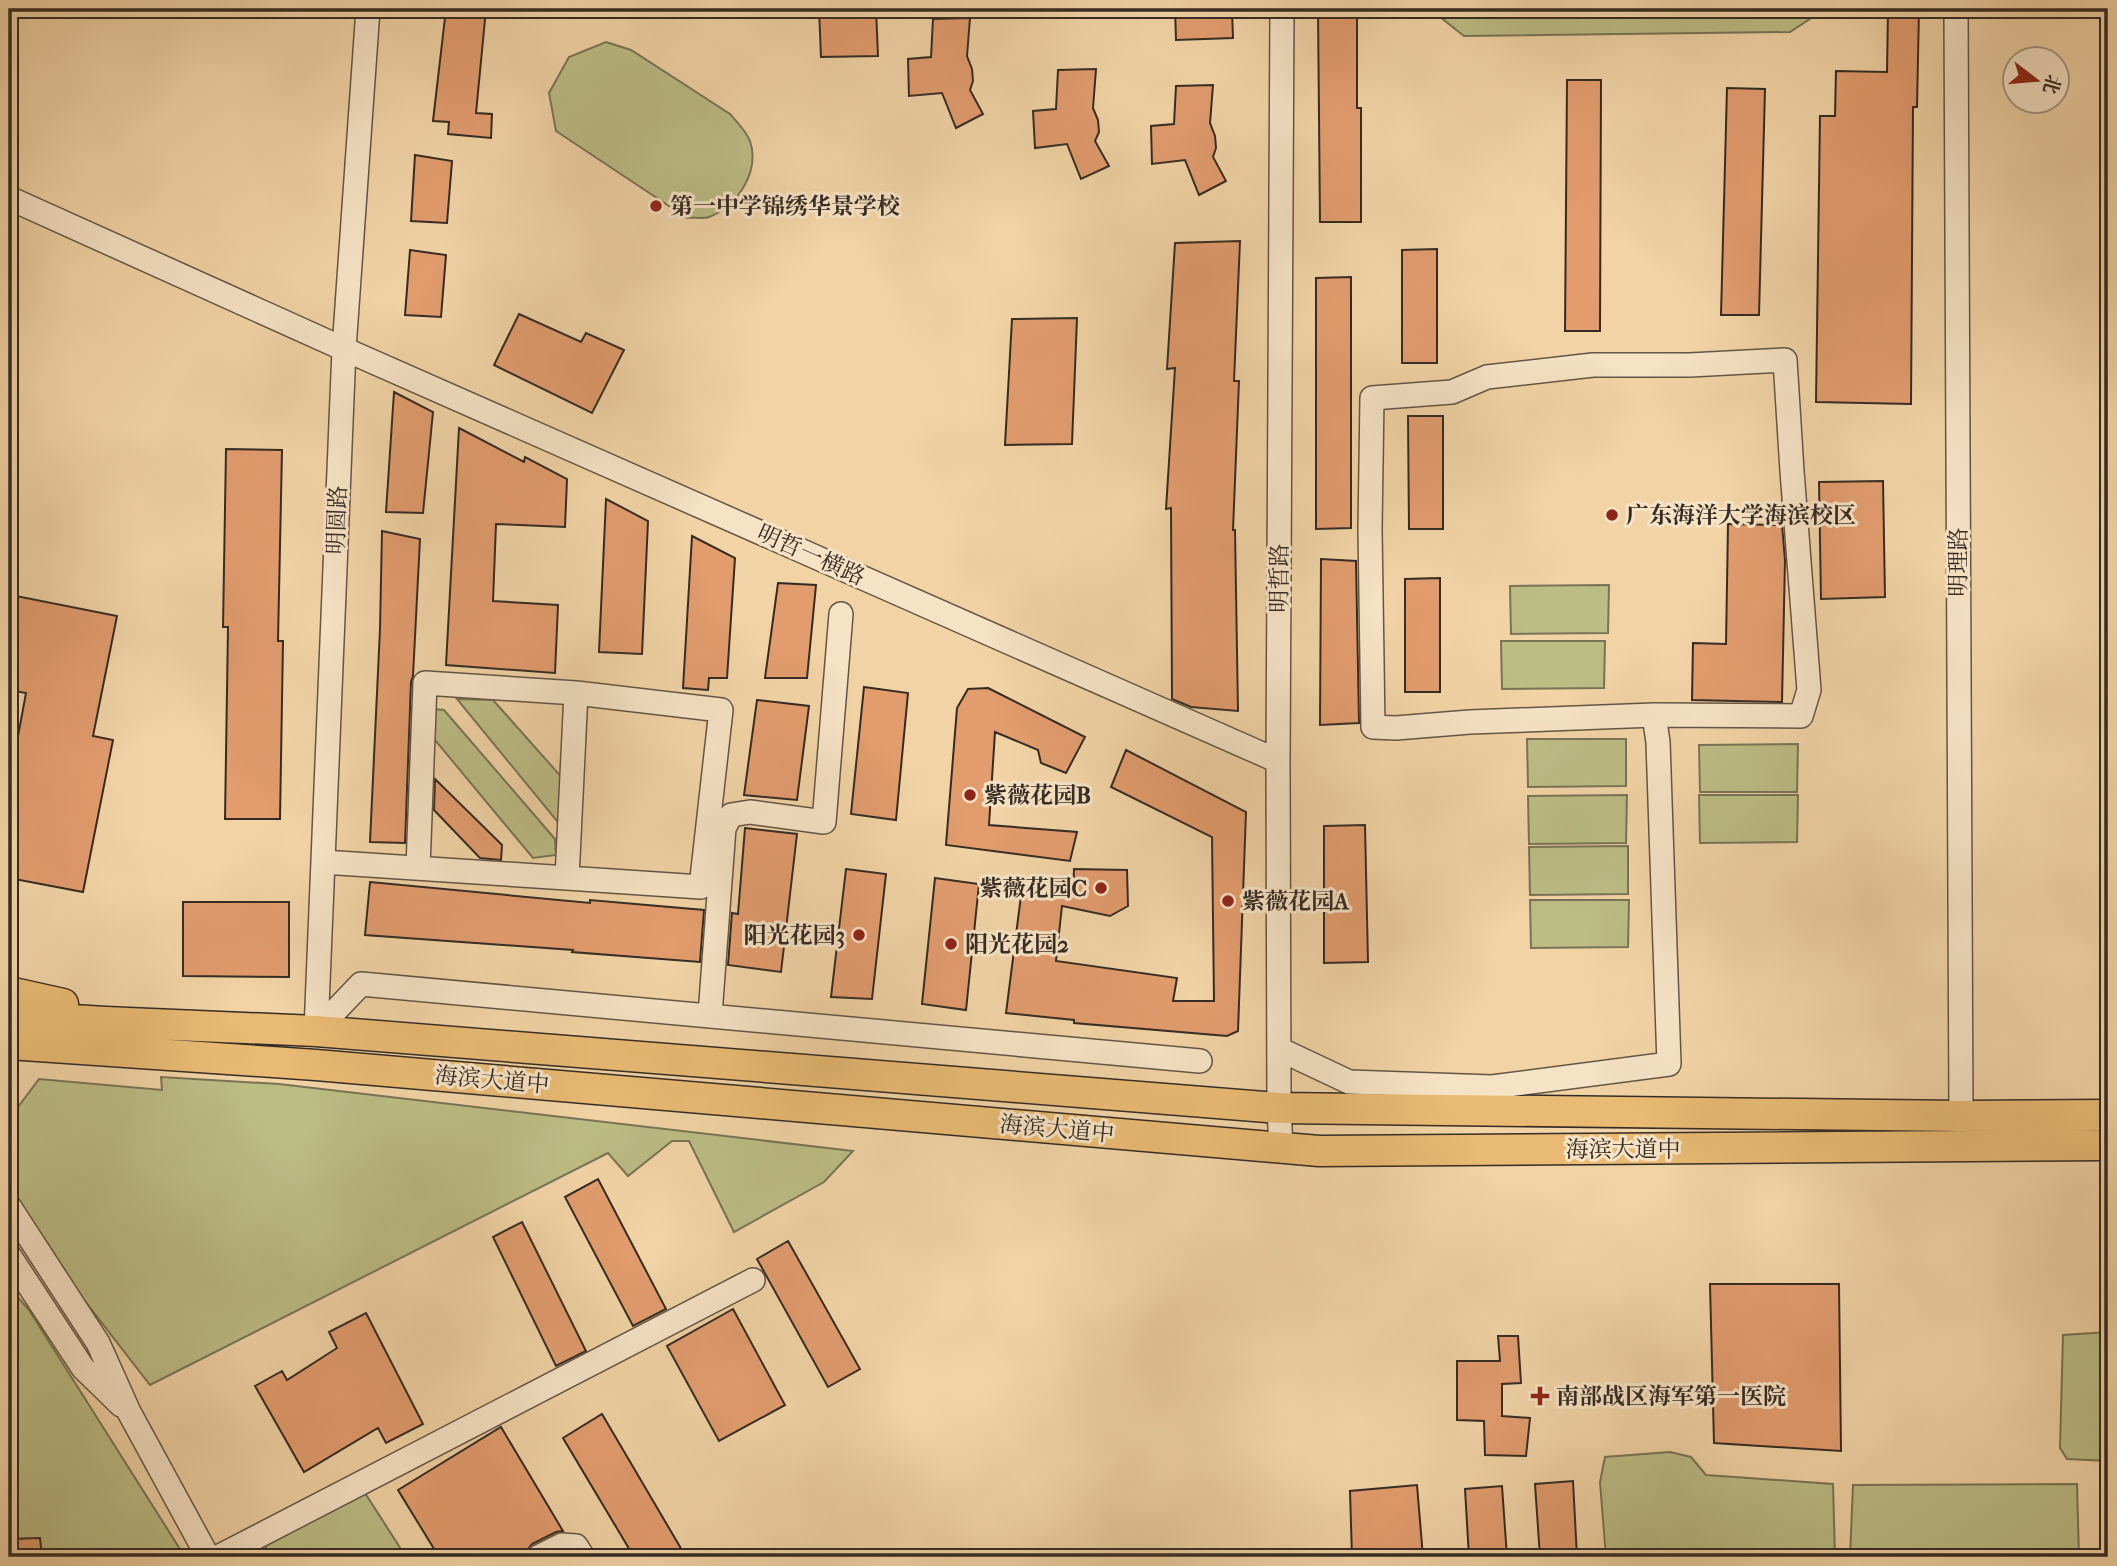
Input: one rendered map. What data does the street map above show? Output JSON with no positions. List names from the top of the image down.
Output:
{
  "streets": {
    "main road": ["海滨大道中"],
    "street": [
      "明圆路",
      "明哲一横路",
      "明理路",
      "明哲路"
    ]
  },
  "crossings": [
    ["明圆路", "明哲一横路"],
    ["明圆路", "海滨大道中"],
    ["明哲一横路", "明哲路"],
    ["明理路", "海滨大道中"],
    ["明哲路", "海滨大道中"]
  ],
  "places": {
    "other": [
      "第一中学锦绣华景学校",
      "广东海洋大学海滨校区",
      "紫薇花园B",
      "紫薇花园C",
      "紫薇花园A",
      "阳光花园3",
      "阳光花园2"
    ],
    "health": ["南部战区海军第一医院"]
  },
  "north": "right"
}
